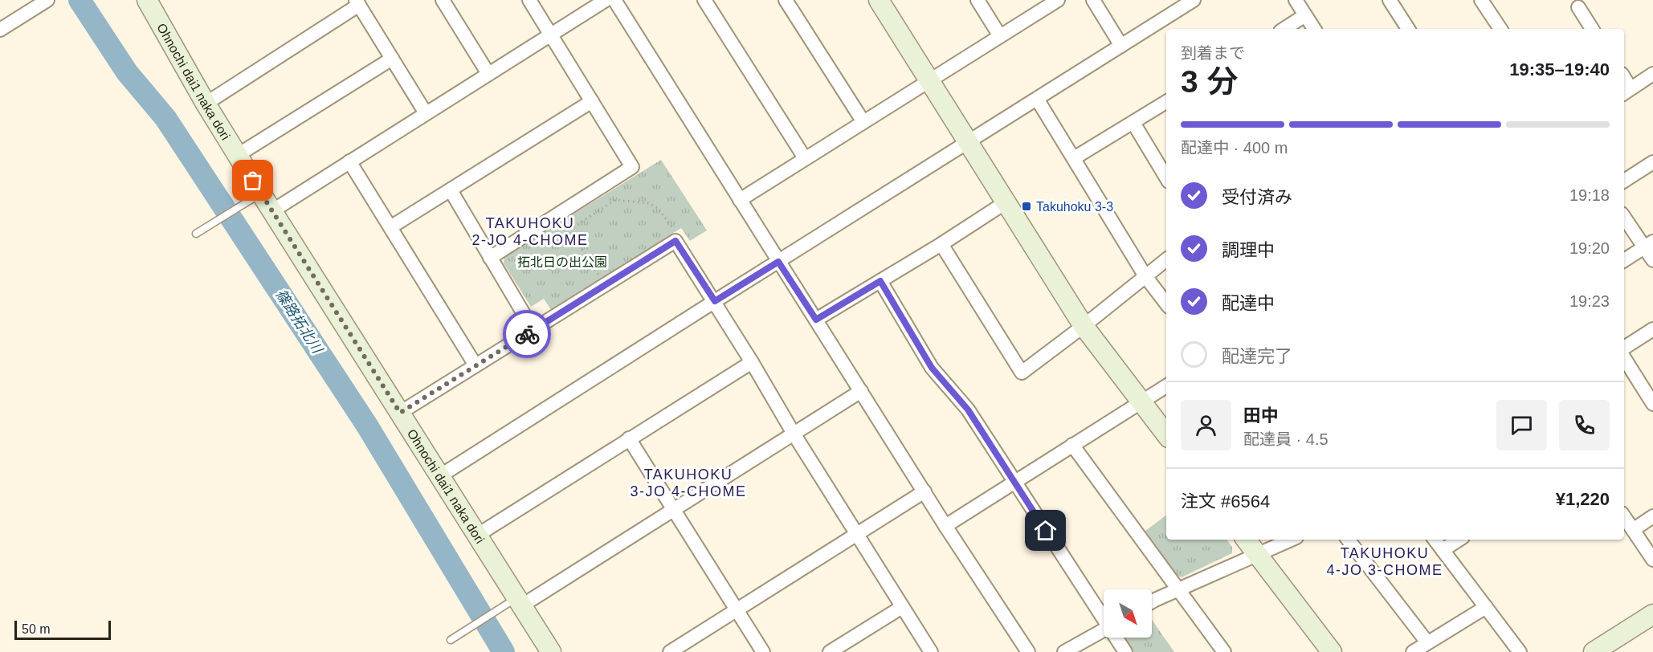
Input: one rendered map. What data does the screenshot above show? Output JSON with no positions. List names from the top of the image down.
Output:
{
  "streets": {
    "street": ["Ohnochi dai1 naka dori"]
  },
  "districts": ["TAKUHOKU 2-JO 4-CHOME", "TAKUHOKU 3-JO 4-CHOME", "TAKUHOKU 4-JO 3-CHOME"],
  "water": ["篠路拓北川"],
  "parks": ["拓北日の出公園"],
  "places": {
    "transit": ["Takuhoku 3-3"]
  },
  "scale_bar": "50 m",
  "north": "bottom right",
  "page": {
    "heading": ["3 分", "到着まで", "19:35–19:40"],
    "panel": [
      "田中",
      "配達員 · 4.5",
      "注文 #6564",
      "¥1,220"
    ],
    "bar": "配達中 · 400 m",
    "list": [
      ["受付済み", "19:18"],
      ["調理中", "19:20"],
      ["配達中", "19:23"],
      "配達完了"
    ],
    "scale": "50 m"
  }
}
